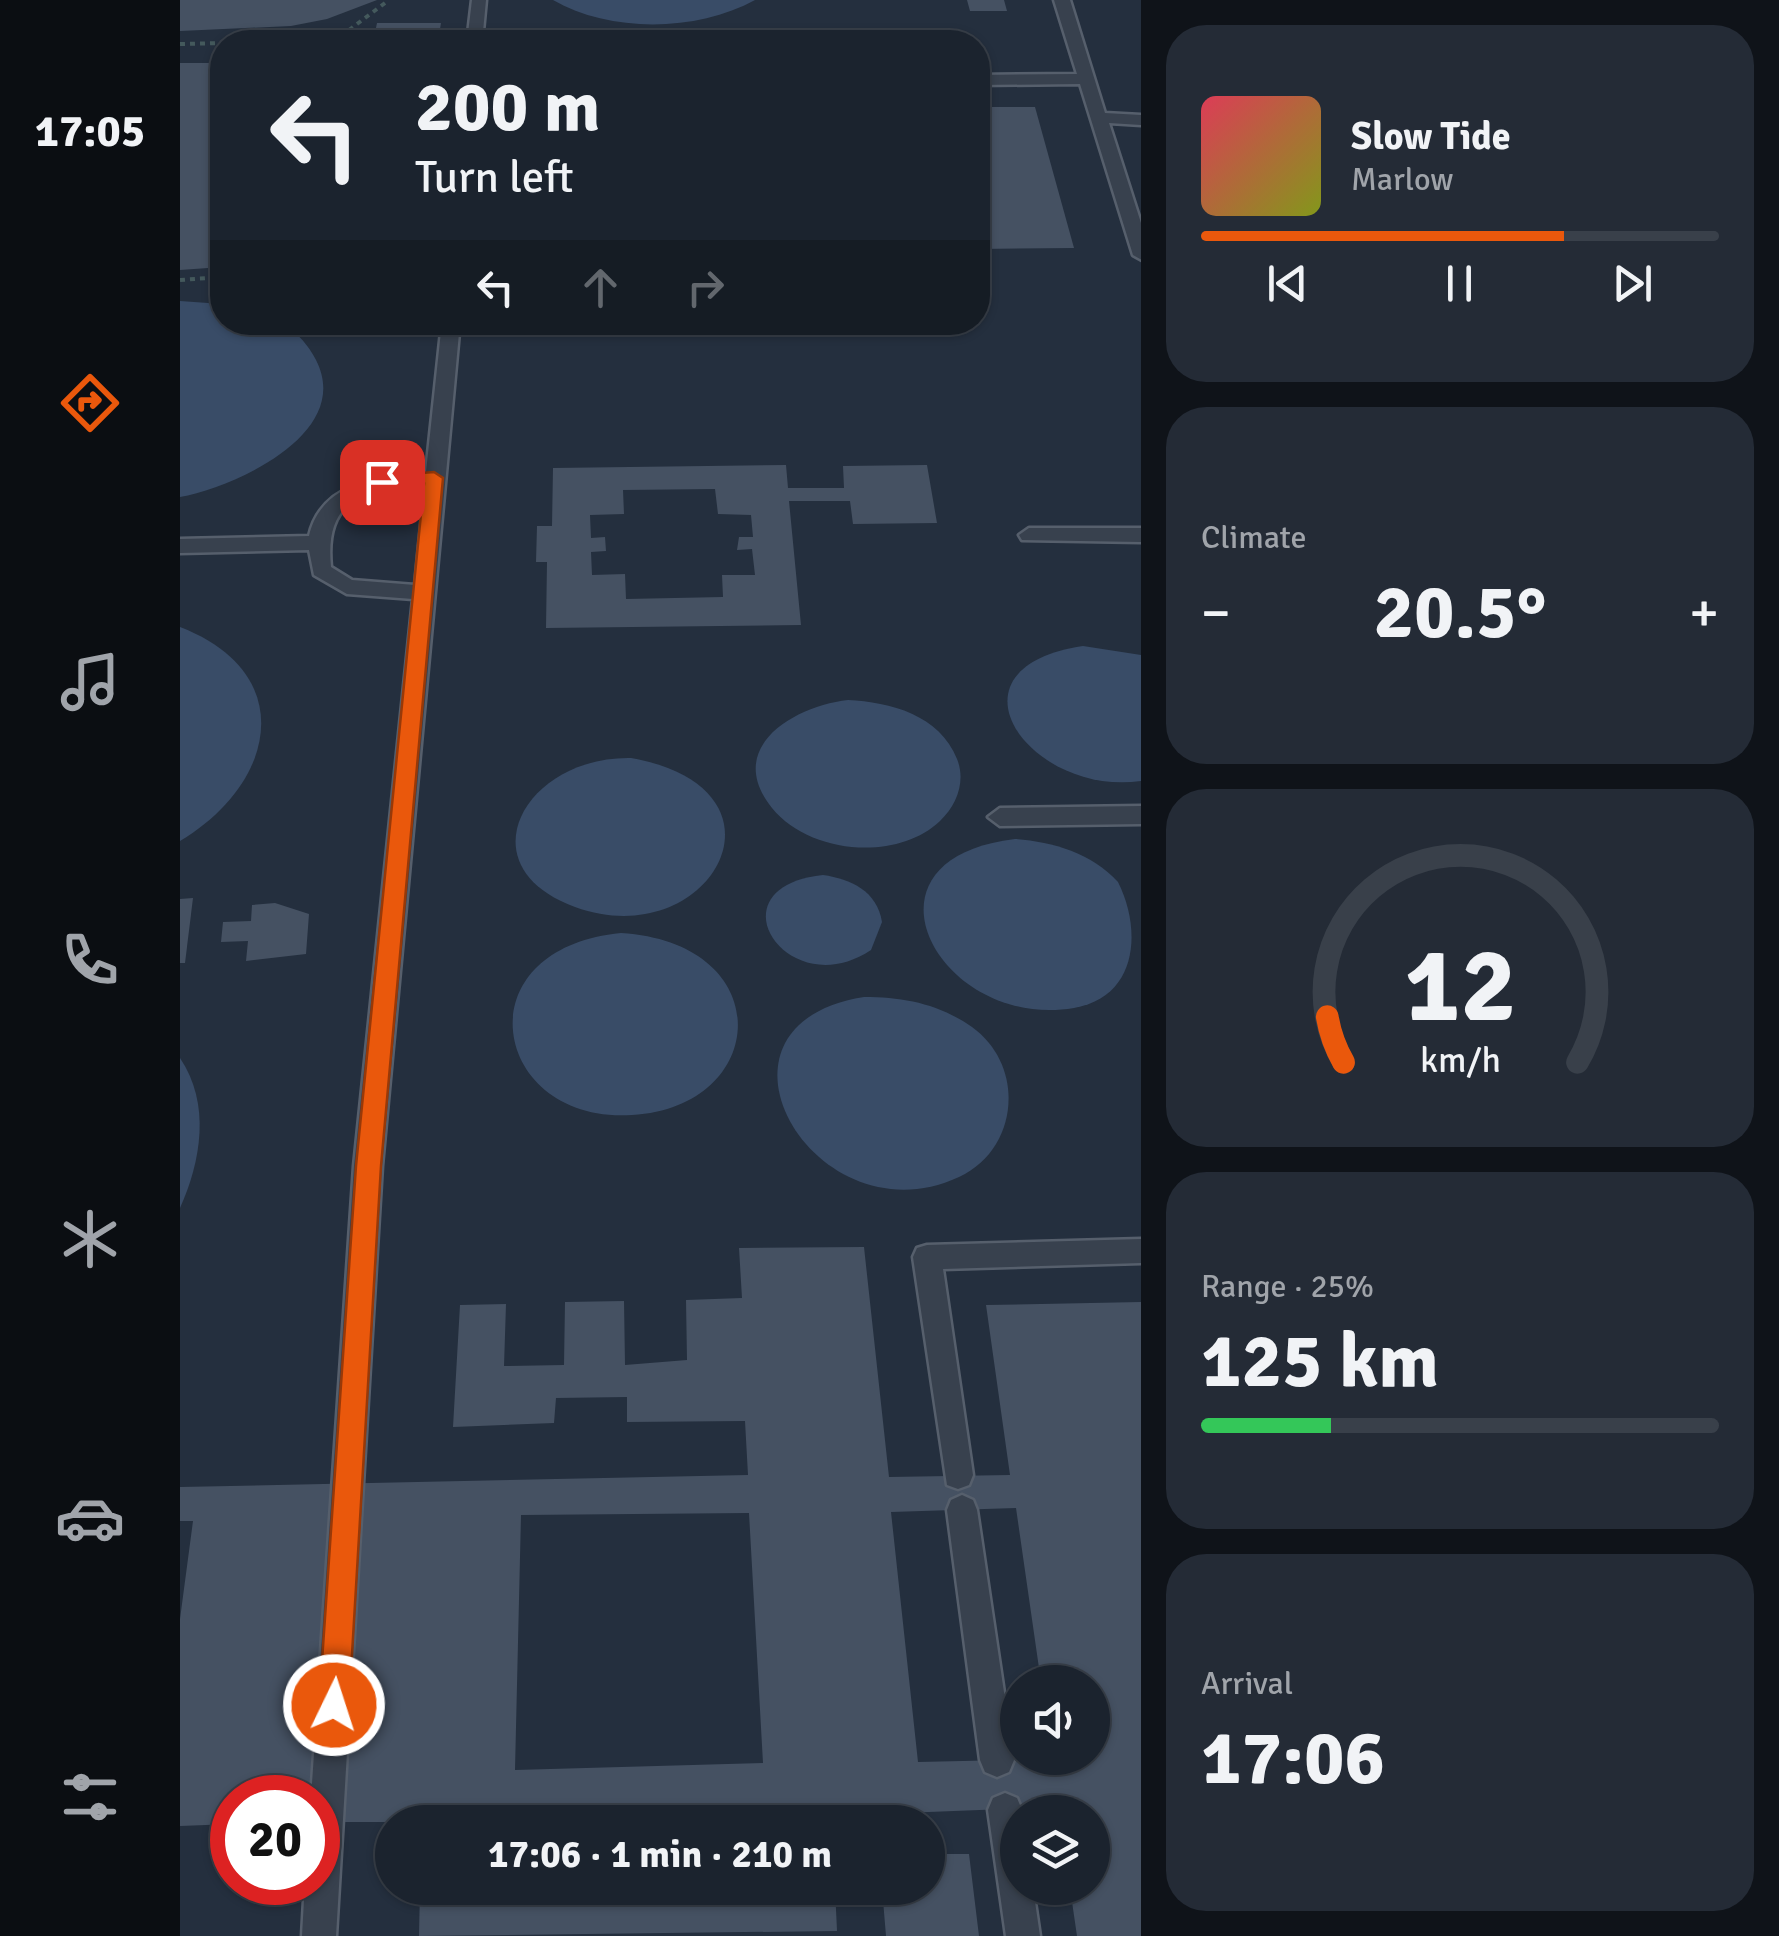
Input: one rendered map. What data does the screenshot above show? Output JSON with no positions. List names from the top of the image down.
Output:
{
  "page": {
    "tabs": "17:05",
    "turn": ["200 m", "Turn left"],
    "song": ["Slow Tide", "Marlow"],
    "tile": [
      "Climate",
      ["Range · 25%", "125 km"],
      ["Arrival", "17:06"]
    ],
    "heat": ["−", "20.5°", "+"],
    "limit": "20",
    "trip": "17:06 · 1 min · 210 m",
    "gauge": ["12", "km/h"]
  }
}
